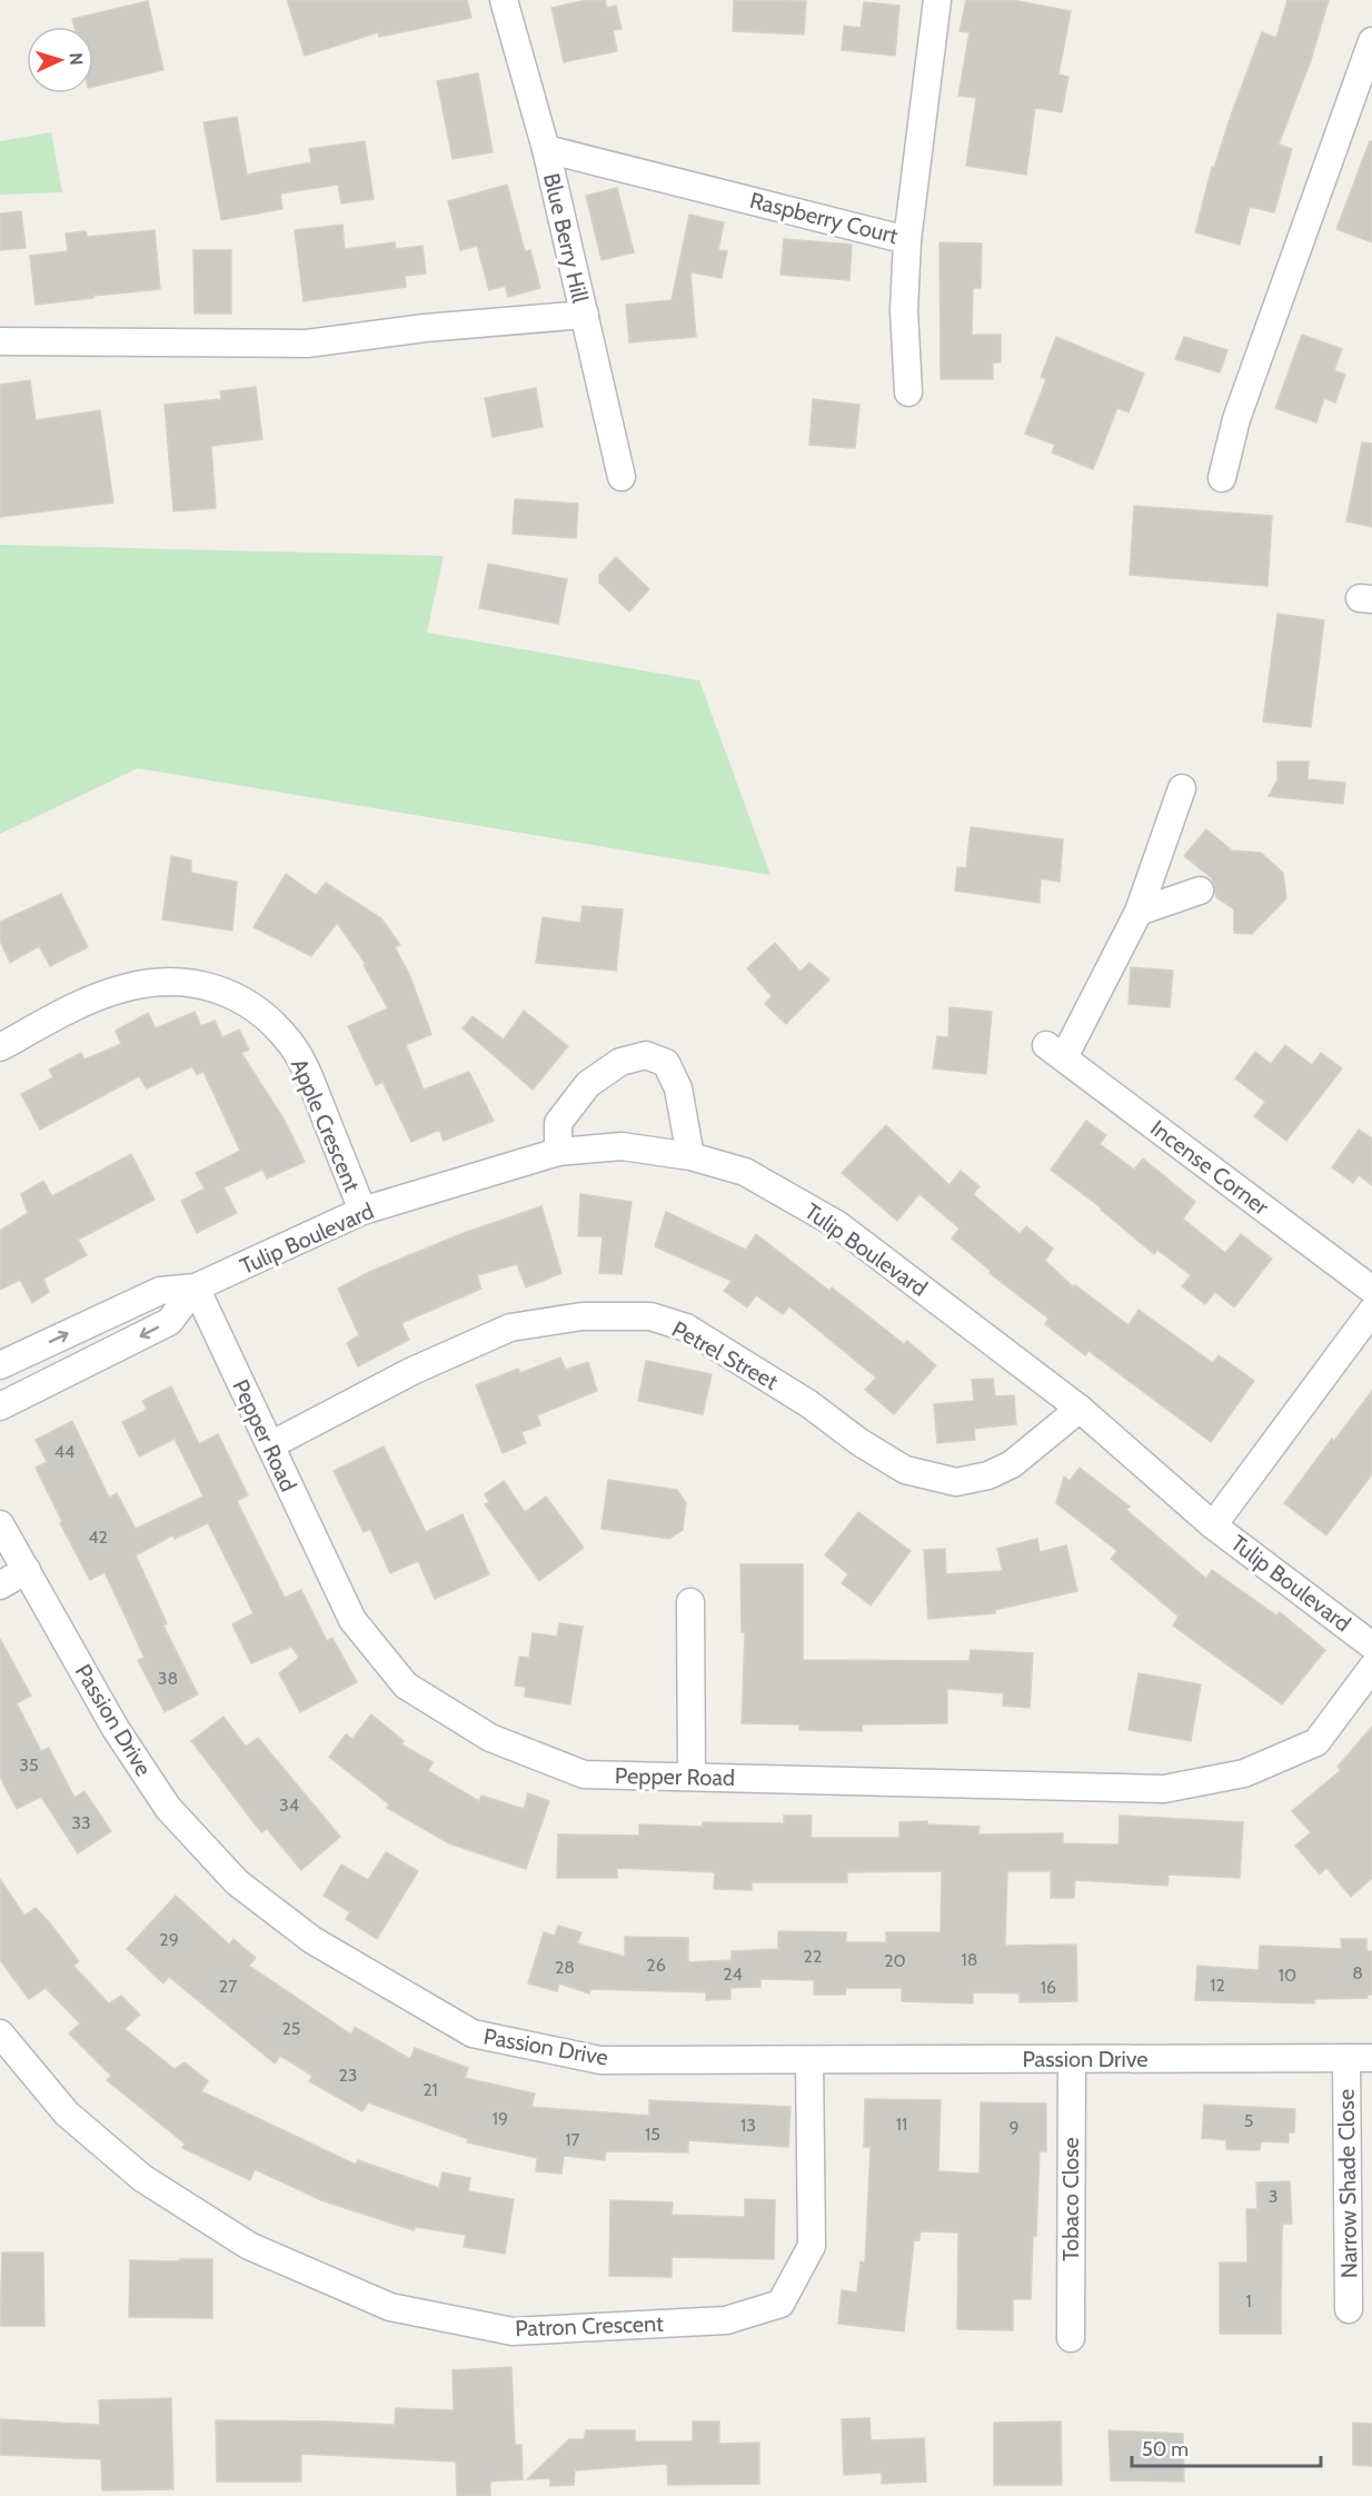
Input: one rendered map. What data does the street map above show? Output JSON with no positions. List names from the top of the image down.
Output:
{
  "streets": {
    "street": [
      "Raspberry Court",
      "Blue Berry Hill",
      "Apple Crescent",
      "Incense Corner",
      "Tulip Boulevard",
      "Petrel Street",
      "Pepper Road",
      "Passion Drive",
      "Narrow Shade Close",
      "Tobaco Close",
      "Patron Crescent"
    ]
  },
  "crossings": [
    ["Raspberry Court", "Blue Berry Hill"],
    ["Apple Crescent", "Tulip Boulevard"],
    ["Tulip Boulevard", "Petrel Street"],
    ["Tulip Boulevard", "Pepper Road"],
    ["Petrel Street", "Pepper Road"],
    ["Passion Drive", "Narrow Shade Close"],
    ["Passion Drive", "Tobaco Close"],
    ["Passion Drive", "Patron Crescent"]
  ],
  "house_numbers": [
    "44",
    "42",
    "38",
    "35",
    "34",
    "33",
    "29",
    "22",
    "18",
    "20",
    "26",
    "28",
    "8",
    "24",
    "10",
    "12",
    "27",
    "16",
    "25",
    "23",
    "21",
    "19",
    "5",
    "11",
    "13",
    "9",
    "15",
    "17",
    "3",
    "1"
  ],
  "scale_bar": "50 m",
  "north": "right"
}
